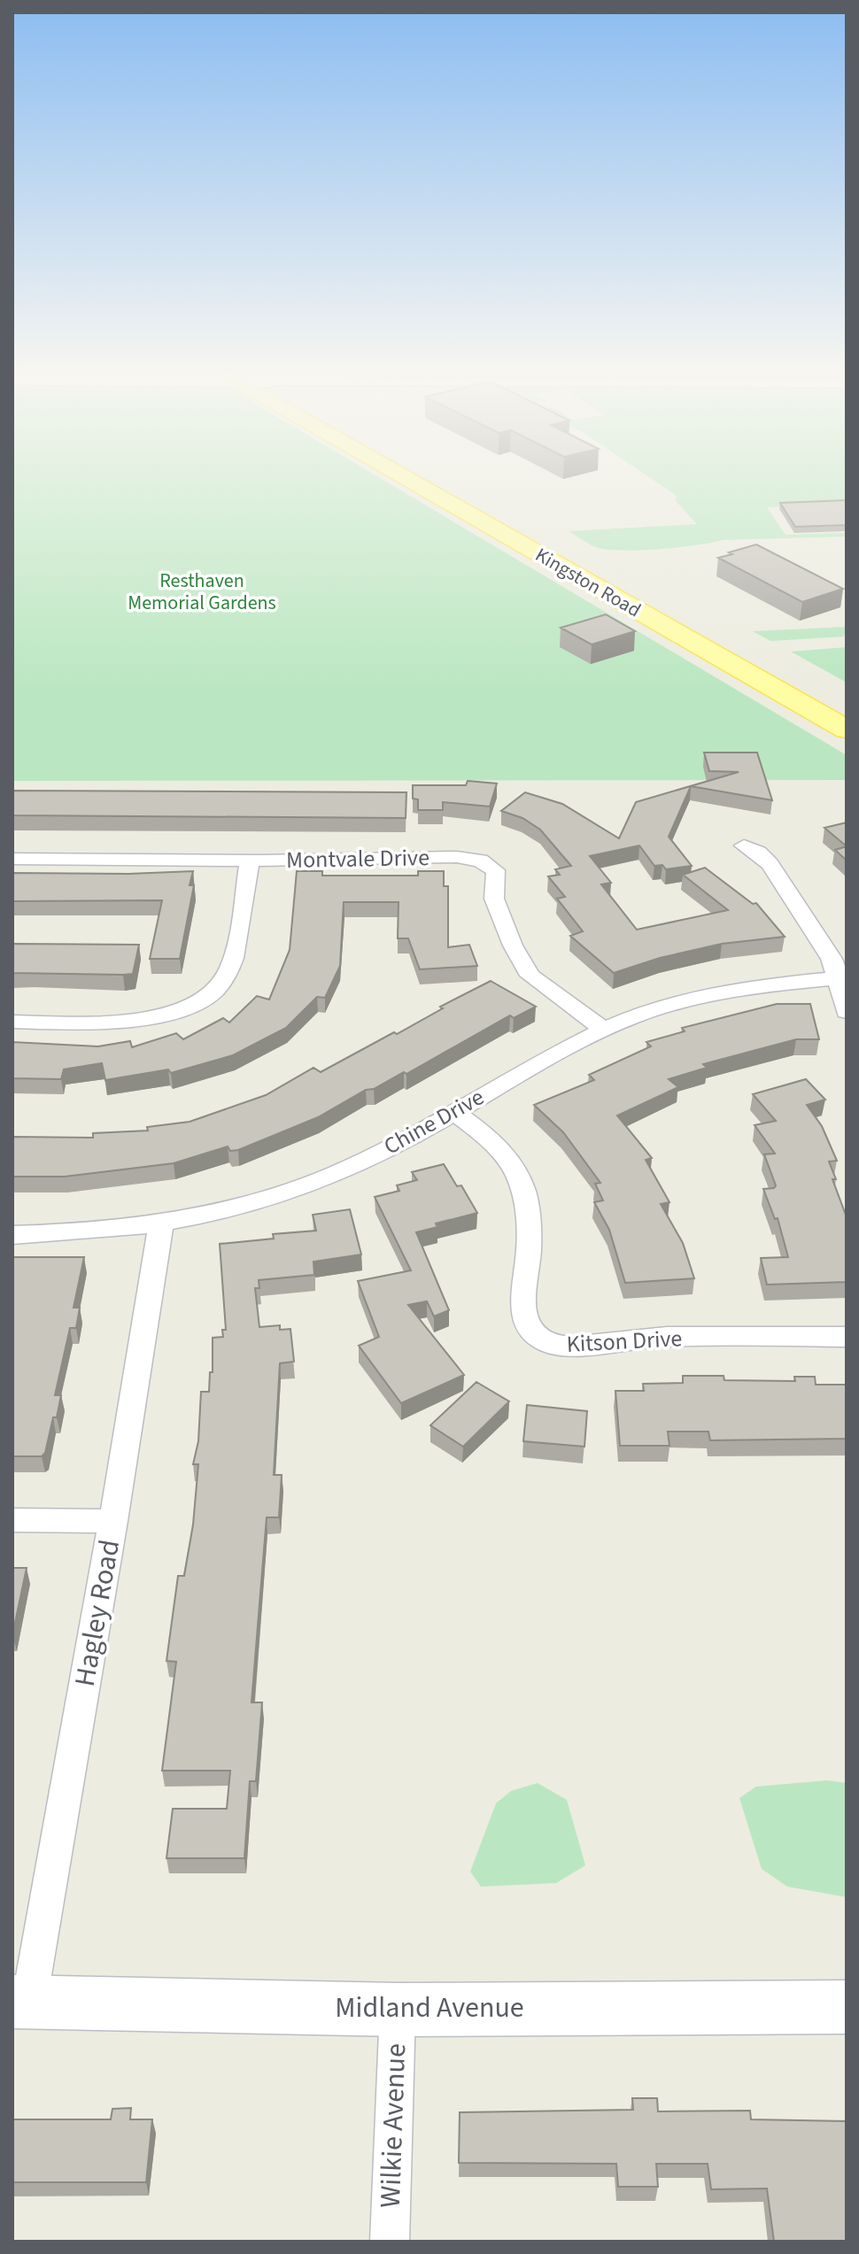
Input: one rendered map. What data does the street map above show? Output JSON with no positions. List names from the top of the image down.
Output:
{
  "streets": {
    "main road": ["Kingston Road", "Midland Avenue"],
    "street": [
      "Montvale Drive",
      "Chine Drive",
      "Kitson Drive",
      "Hagley Road",
      "Wilkie Avenue"
    ]
  },
  "crossings": [
    ["Montvale Drive", "Chine Drive"],
    ["Chine Drive", "Kitson Drive"],
    ["Chine Drive", "Hagley Road"],
    ["Hagley Road", "Midland Avenue"],
    ["Midland Avenue", "Wilkie Avenue"]
  ],
  "parks": ["Resthaven Memorial Gardens"]
}
